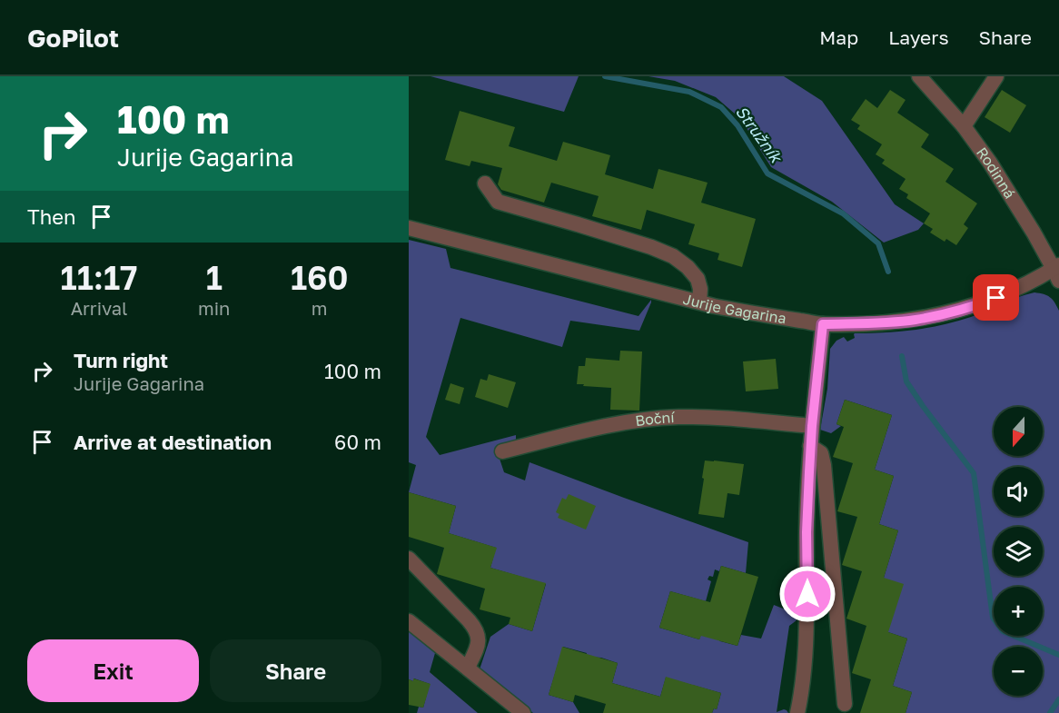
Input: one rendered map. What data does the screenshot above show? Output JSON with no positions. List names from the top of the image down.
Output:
{
  "streets": {
    "street": ["Rodinná", "Jurije Gagarina", "Boční"]
  },
  "crossings": [
    ["Rodinná", "Jurije Gagarina"]
  ],
  "water": ["Stružník"],
  "north": "bottom",
  "page": {
    "header": "GoPilot",
    "nav": ["Map", "Layers", "Share"],
    "turn": ["100 m", "Jurije Gagarina"],
    "then": "Then",
    "eta": [
      "11:17",
      "Arrival",
      "1",
      "min",
      "160",
      "m"
    ],
    "list": [
      {
        "name": "Turn right",
        "note": "Jurije Gagarina",
        "value": "100 m"
      },
      {
        "name": "Arrive at destination",
        "value": "60 m"
      }
    ],
    "map_buttons": ["+", "−"],
    "buttons": ["Exit", "Share"]
  }
}
